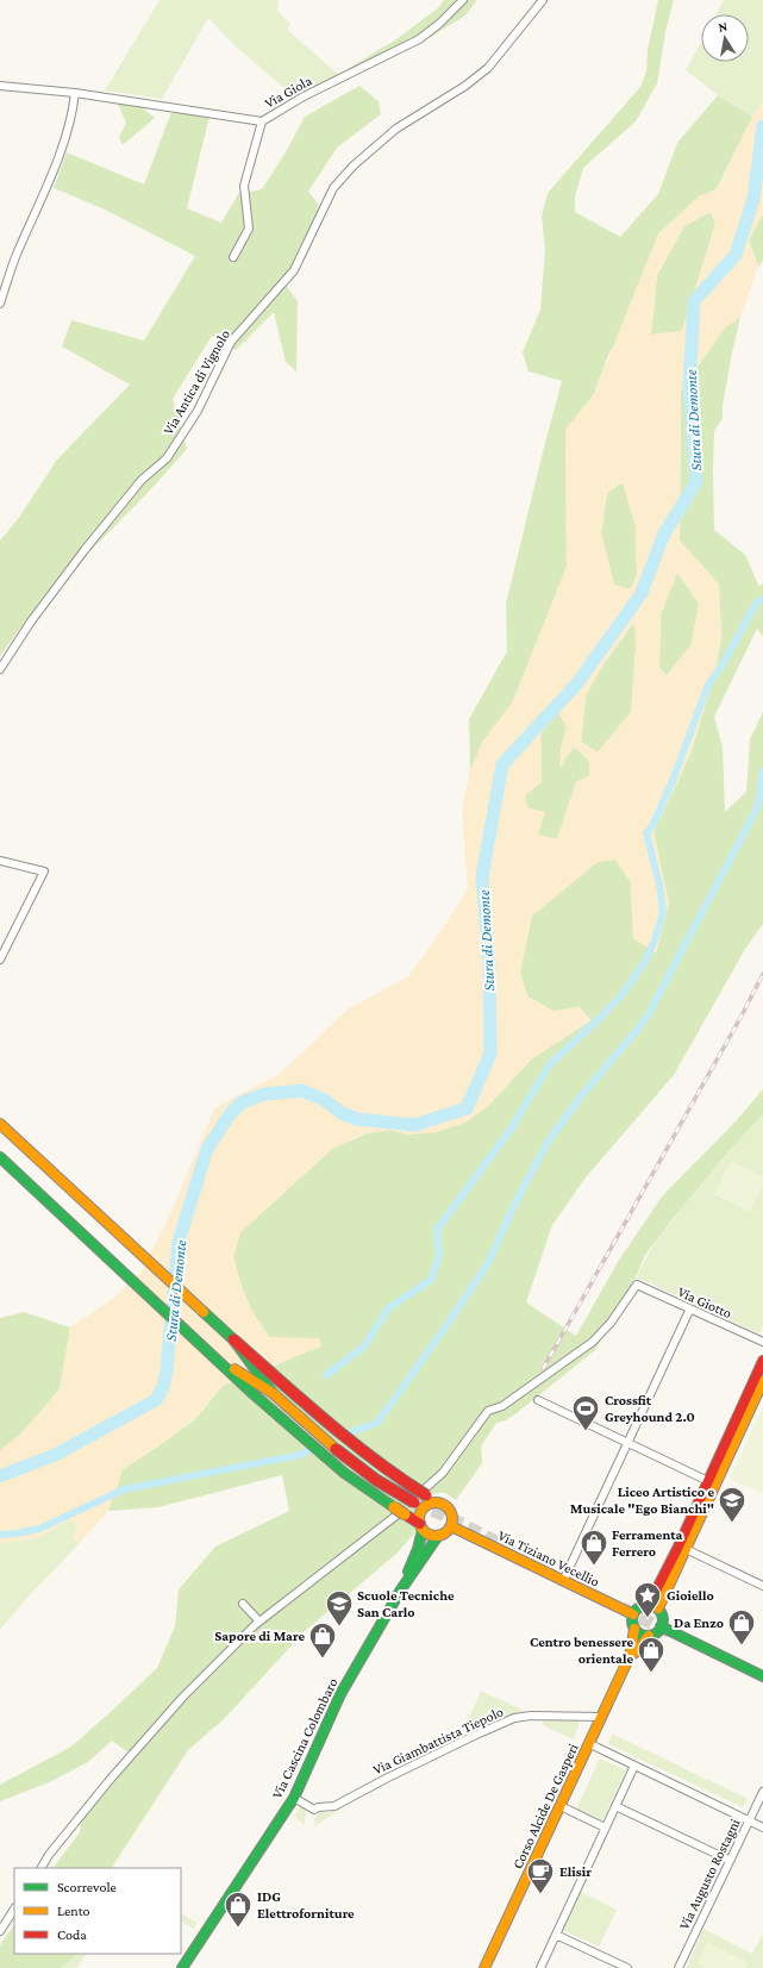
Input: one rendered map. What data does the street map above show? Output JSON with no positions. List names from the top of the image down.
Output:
{
  "streets": {
    "main road": ["Via Tiziano Vecellio", "Via Cascina Colombaro", "Corso Alcide De Gasperi"],
    "street": [
      "Via Giola",
      "Via Antica di Vignolo",
      "Via Giotto",
      "Via Giambattista Tiepolo",
      "Via Augusto Rostagni"
    ]
  },
  "crossings": [
    ["Via Tiziano Vecellio", "Via Cascina Colombaro"],
    ["Via Tiziano Vecellio", "Corso Alcide De Gasperi"],
    ["Via Cascina Colombaro", "Via Giambattista Tiepolo"],
    ["Via Giambattista Tiepolo", "Corso Alcide De Gasperi"]
  ],
  "water": ["Stura di Demonte"],
  "places": {
    "sports": ["Crossfit Greyhound 2.0"],
    "school or university": ["Liceo Artistico e Musicale \"Ego Bianchi\"", "Scuole Tecniche San Carlo"],
    "shop": [
      "Ferramenta Ferrero",
      "Da Enzo",
      "Sapore di Mare",
      "Centro benessere orientale",
      "IDG Elettroforniture"
    ],
    "place": ["Gioiello"],
    "cafe": ["Elisir"]
  },
  "legend": ["Scorrevole", "Lento", "Coda"],
  "north": "top"
}
